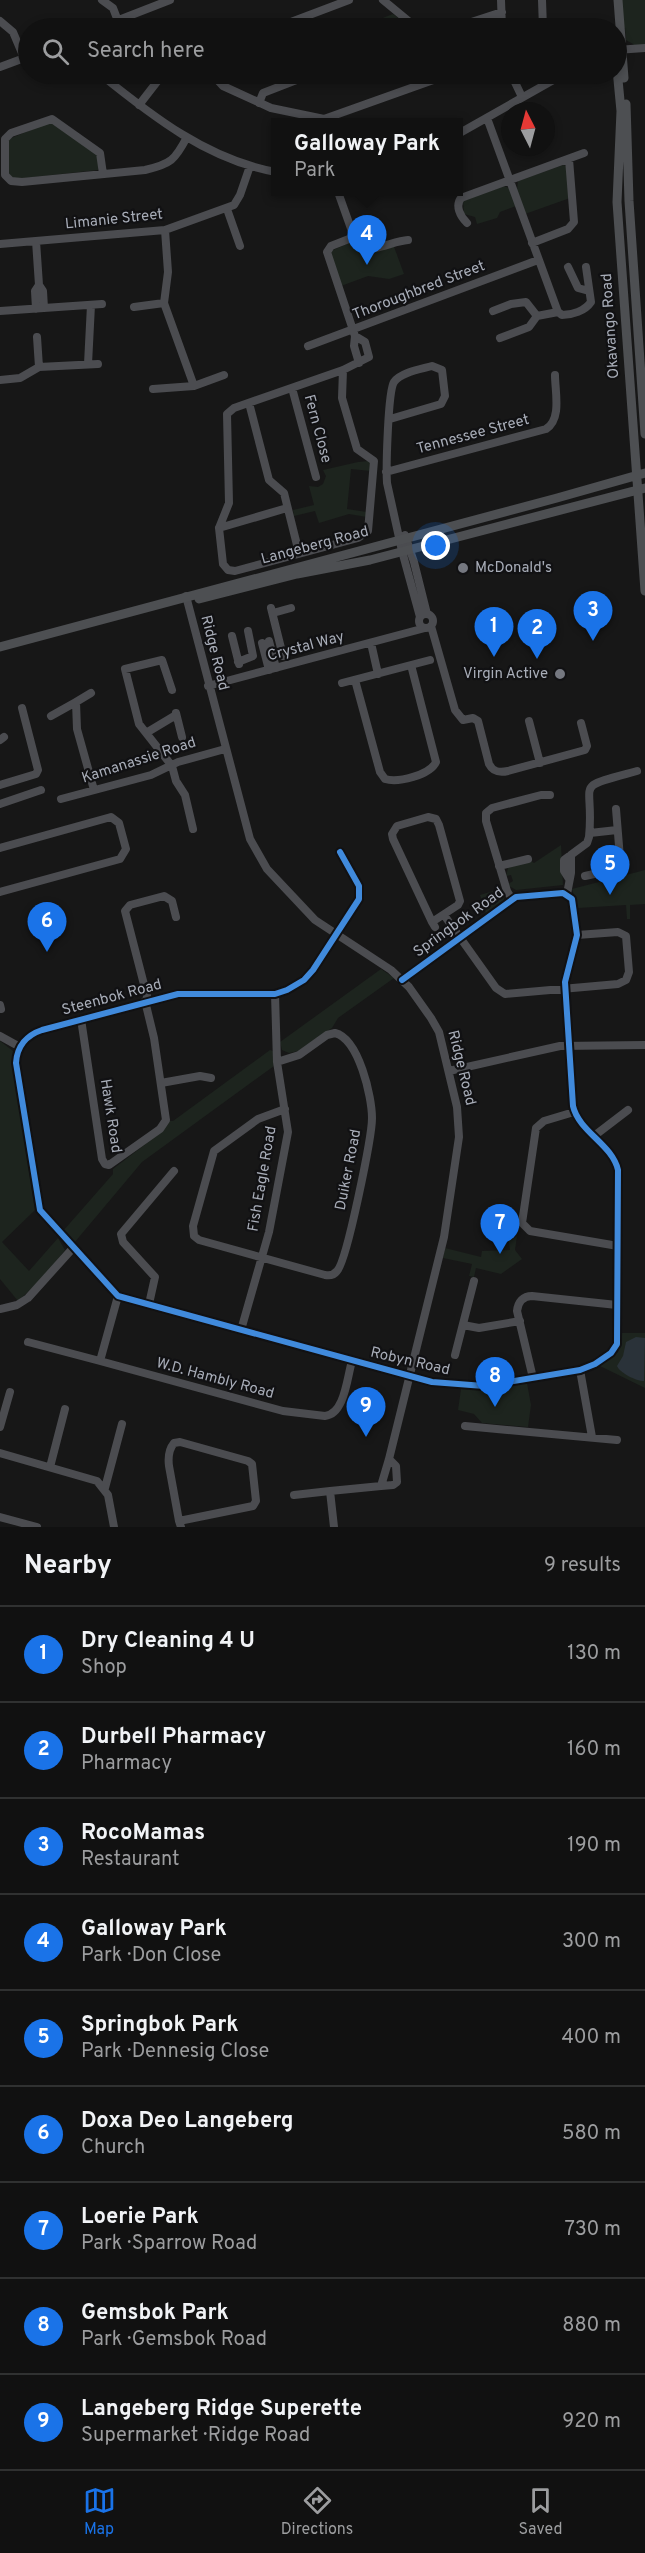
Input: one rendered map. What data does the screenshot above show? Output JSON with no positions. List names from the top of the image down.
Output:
{
  "streets": {
    "main road": ["Okavango Road", "Langeberg Road"],
    "street": [
      "Limanie Street",
      "Thoroughbred Street",
      "Fern Close",
      "Tennessee Street",
      "Crystal Way",
      "Ridge Road",
      "Kamanassie Road",
      "Springbok Road",
      "Steenbok Road",
      "Hawk Road",
      "Duiker Road",
      "Fish Eagle Road",
      "Robyn Road",
      "W.D. Hambly Road"
    ]
  },
  "crossings": [
    ["Okavango Road", "Langeberg Road"],
    ["Langeberg Road", "Ridge Road"],
    ["Crystal Way", "Ridge Road"],
    ["Ridge Road", "Kamanassie Road"],
    ["Ridge Road", "Springbok Road"],
    ["Ridge Road", "Steenbok Road"],
    ["Ridge Road", "Robyn Road"],
    ["Steenbok Road", "Hawk Road"],
    ["Steenbok Road", "Fish Eagle Road"],
    ["Duiker Road", "Fish Eagle Road"],
    ["Fish Eagle Road", "Robyn Road"],
    ["Robyn Road", "W.D. Hambly Road"]
  ],
  "places": ["McDonald's", "Virgin Active"],
  "north": "top",
  "page": {
    "search": "Search here",
    "popup": ["Galloway Park", "Park"],
    "pins": [
      "4",
      "3",
      "1",
      "2",
      "5",
      "6",
      "7",
      "8",
      "9"
    ],
    "heading": ["Nearby", "9 results"],
    "list": [
      {
        "mark": "1",
        "name": "Dry Cleaning 4 U",
        "note": "Shop",
        "value": "130 m"
      },
      {
        "mark": "2",
        "name": "Durbell Pharmacy",
        "note": "Pharmacy",
        "value": "160 m"
      },
      {
        "mark": "3",
        "name": "RocoMamas",
        "note": "Restaurant",
        "value": "190 m"
      },
      {
        "mark": "4",
        "name": "Galloway Park",
        "note": "Park · Don Close",
        "value": "300 m"
      },
      {
        "mark": "5",
        "name": "Springbok Park",
        "note": "Park · Dennesig Close",
        "value": "400 m"
      },
      {
        "mark": "6",
        "name": "Doxa Deo Langeberg",
        "note": "Church",
        "value": "580 m"
      },
      {
        "mark": "7",
        "name": "Loerie Park",
        "note": "Park · Sparrow Road",
        "value": "730 m"
      },
      {
        "mark": "8",
        "name": "Gemsbok Park",
        "note": "Park · Gemsbok Road",
        "value": "880 m"
      },
      {
        "mark": "9",
        "name": "Langeberg Ridge Superette",
        "note": "Supermarket · Ridge Road",
        "value": "920 m"
      }
    ],
    "nav": ["Map", "Directions", "Saved"]
  }
}
